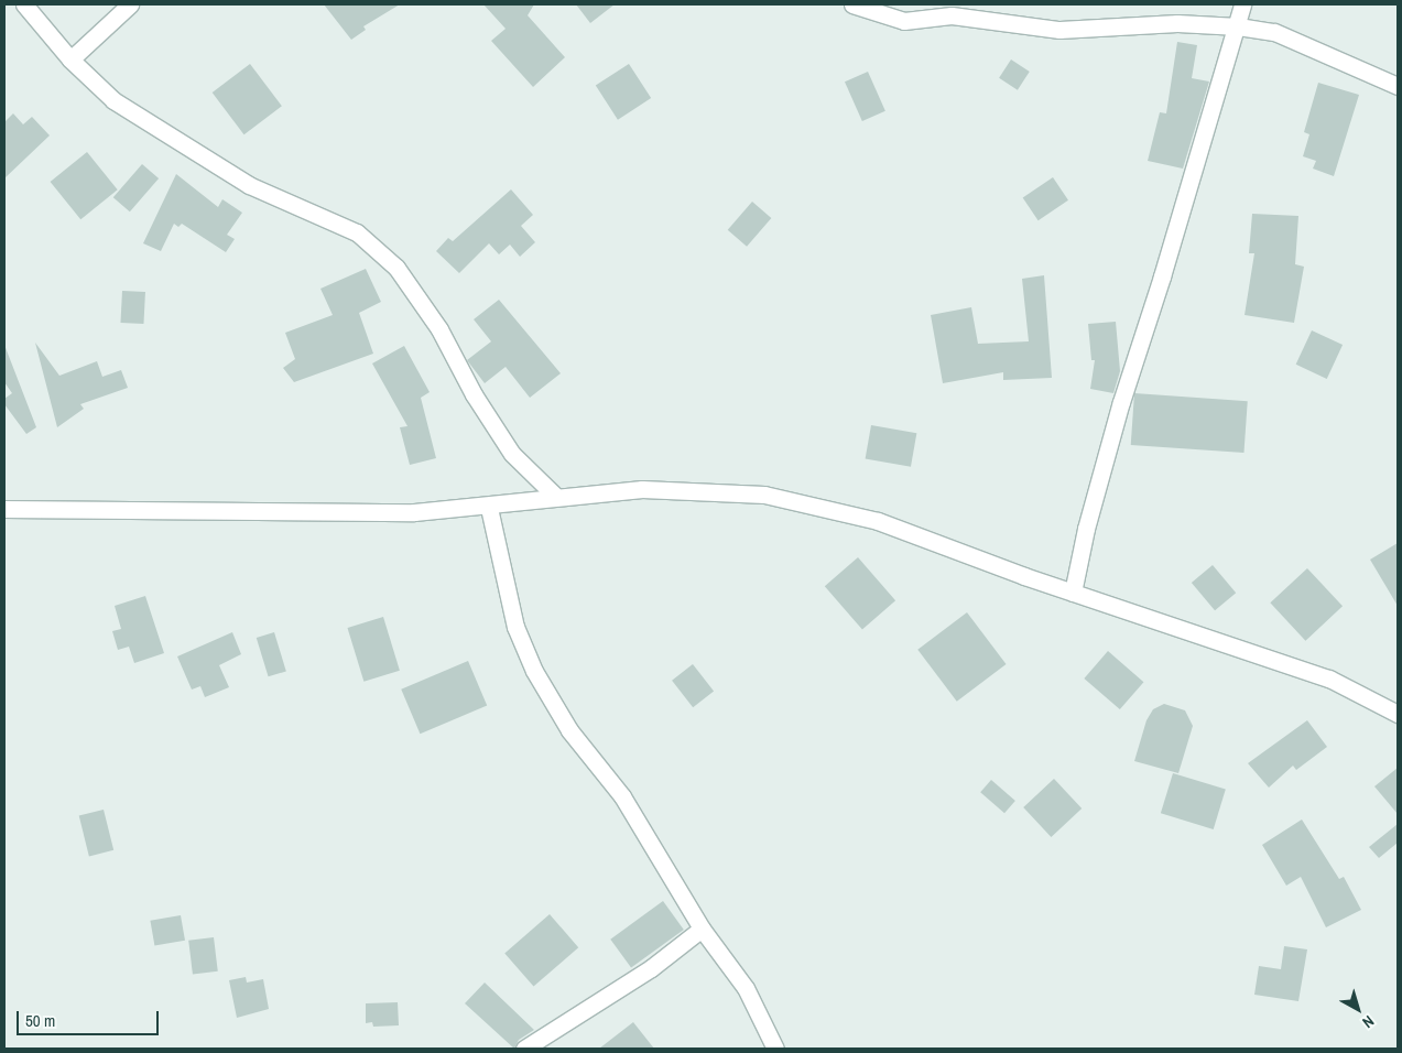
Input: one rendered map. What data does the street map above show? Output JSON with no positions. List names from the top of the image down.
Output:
{
  "scale_bar": "50 m",
  "north": "bottom right"
}
